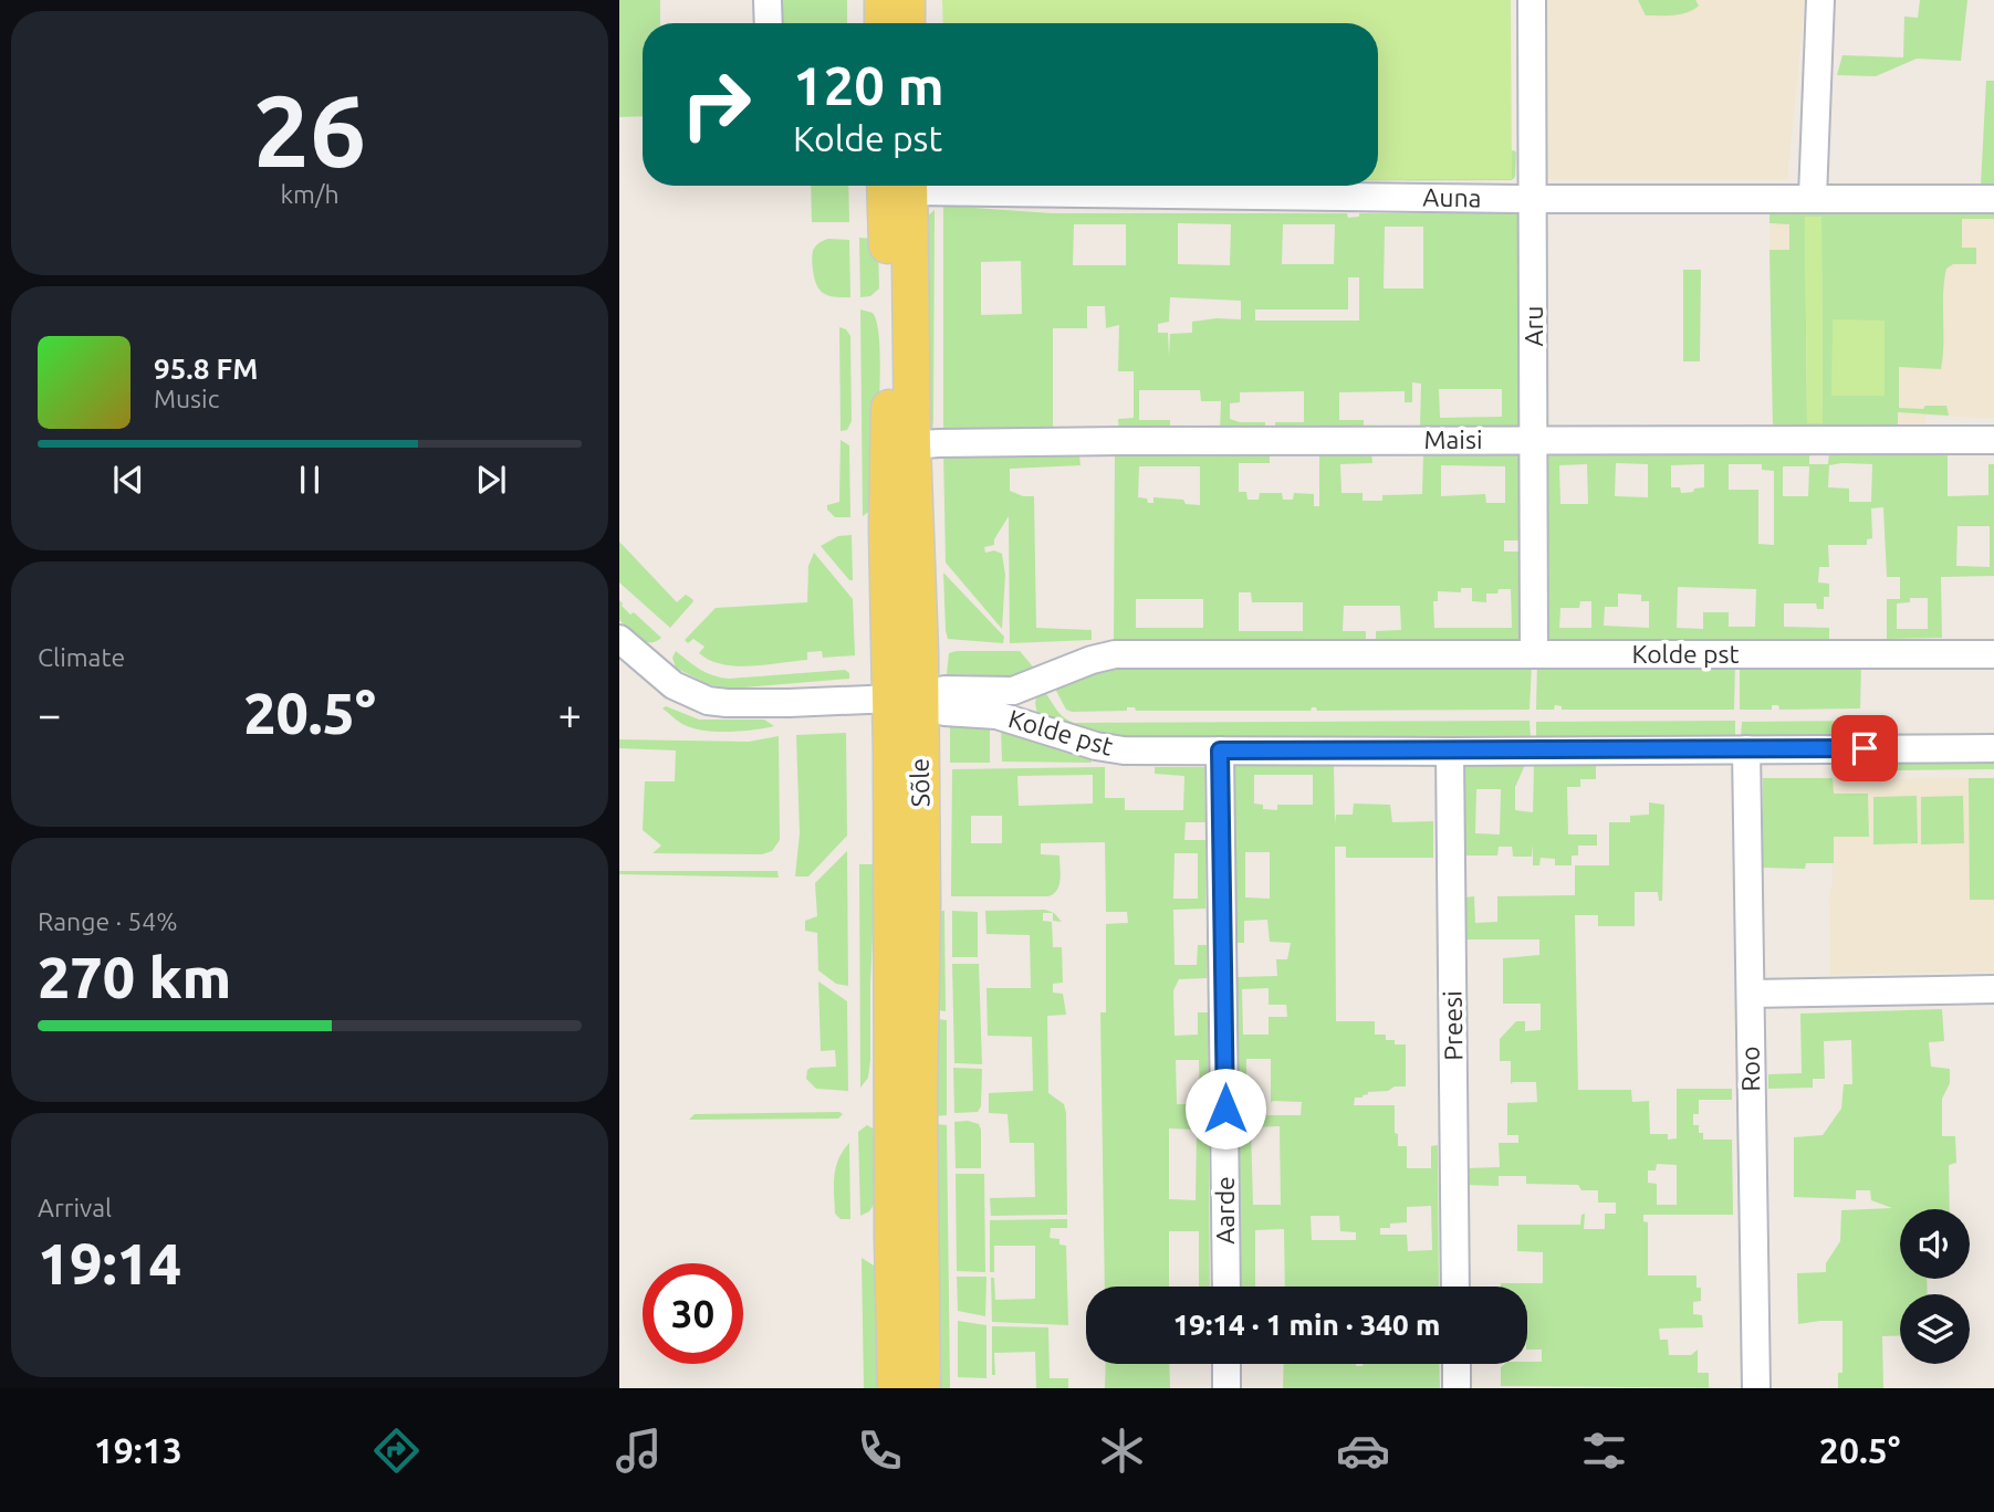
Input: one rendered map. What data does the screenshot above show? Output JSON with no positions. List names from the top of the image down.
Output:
{
  "streets": {
    "main road": ["Sõle"],
    "street": [
      "Auna",
      "Aru",
      "Maisi",
      "Kolde pst",
      "Preesi",
      "Roo",
      "Aarde"
    ]
  },
  "crossings": [
    ["Auna", "Aru"],
    ["Aru", "Maisi"],
    ["Aru", "Kolde pst"],
    ["Maisi", "Sõle"],
    ["Kolde pst", "Sõle"],
    ["Kolde pst", "Preesi"],
    ["Kolde pst", "Roo"],
    ["Kolde pst", "Aarde"]
  ],
  "page": {
    "tile": [
      ["26", "km/h"],
      "Climate",
      ["Range · 54%", "270 km"],
      ["Arrival", "19:14"]
    ],
    "turn": ["120 m", "Kolde pst"],
    "song": ["95.8 FM", "Music"],
    "heat": ["−", "20.5°", "+"],
    "limit": "30",
    "trip": "19:14 · 1 min · 340 m",
    "tabs": ["19:13", "20.5°"]
  }
}
